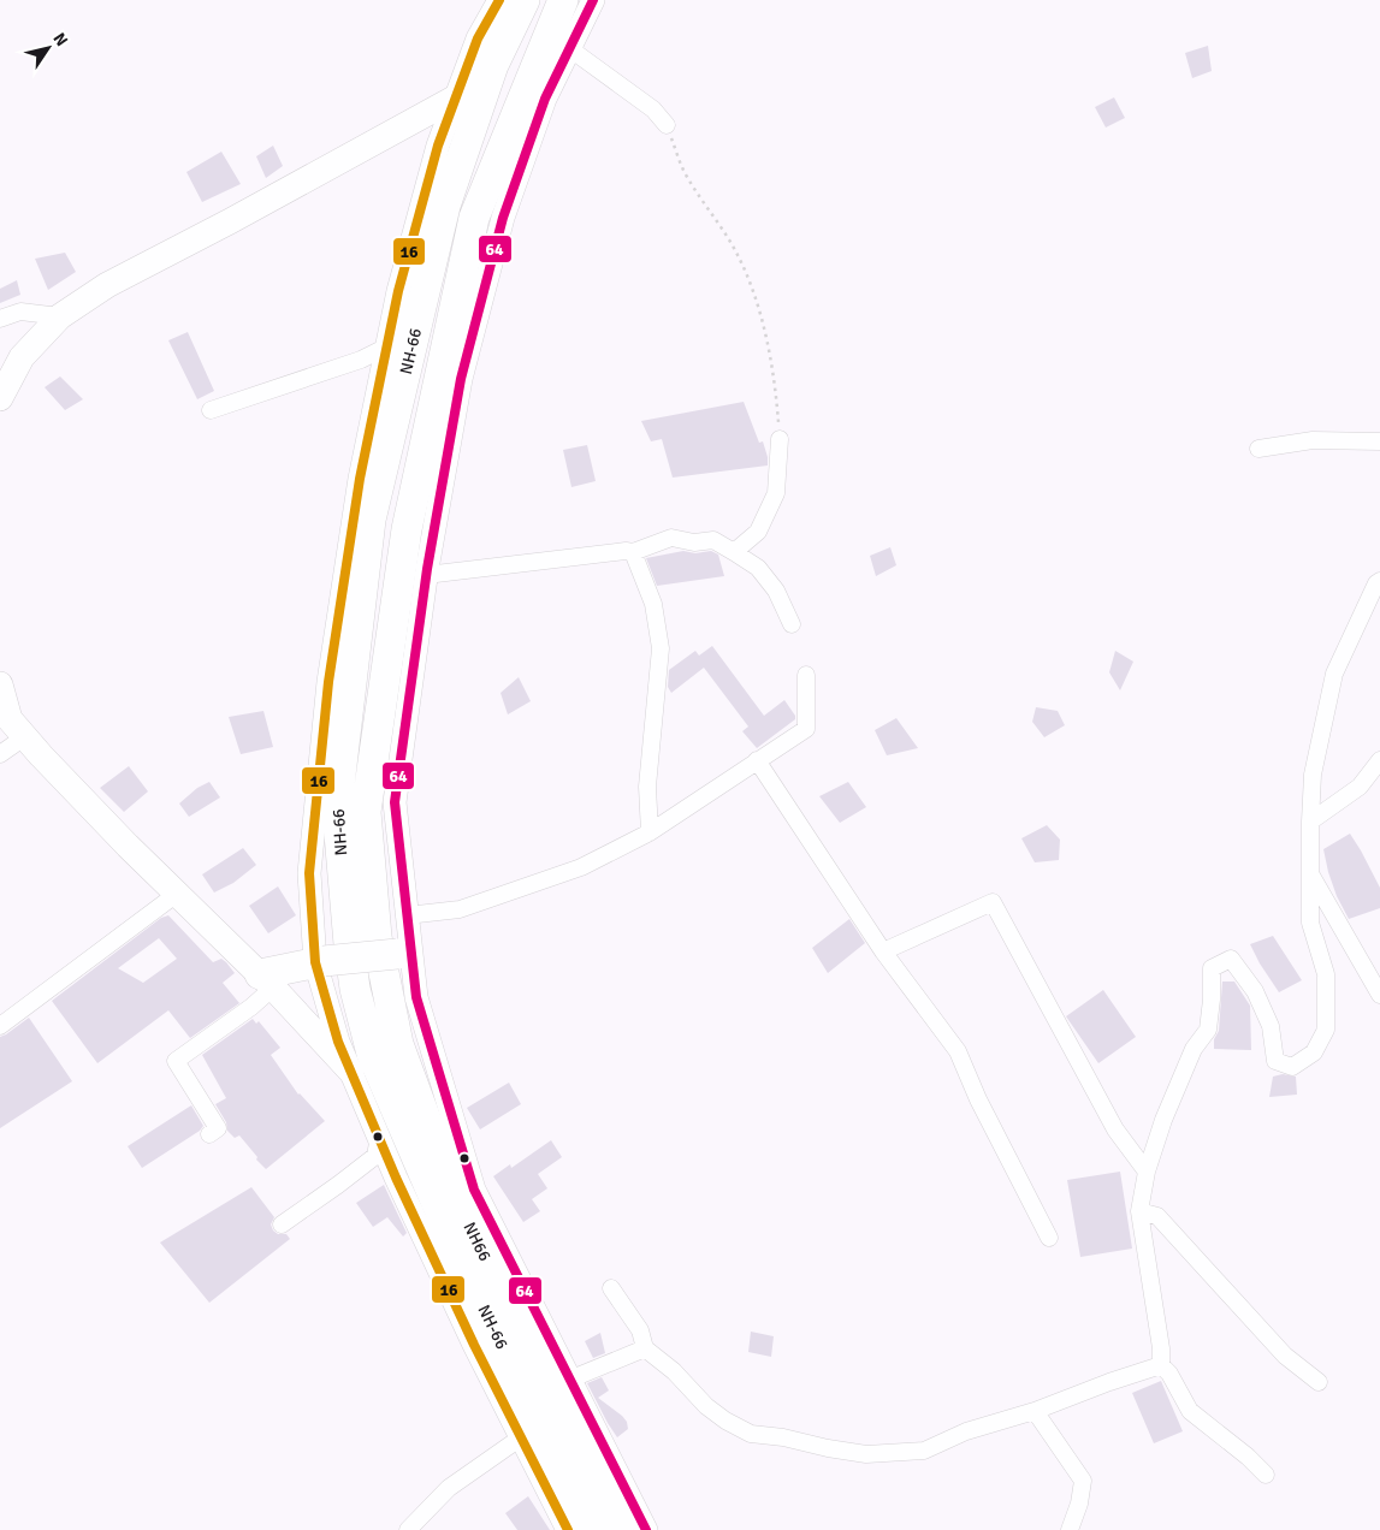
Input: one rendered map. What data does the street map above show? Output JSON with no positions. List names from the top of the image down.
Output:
{
  "streets": {
    "highway": ["NH-66", "NH66"]
  },
  "lines": ["transit line 16", "transit line 64"],
  "north": "top right"
}
